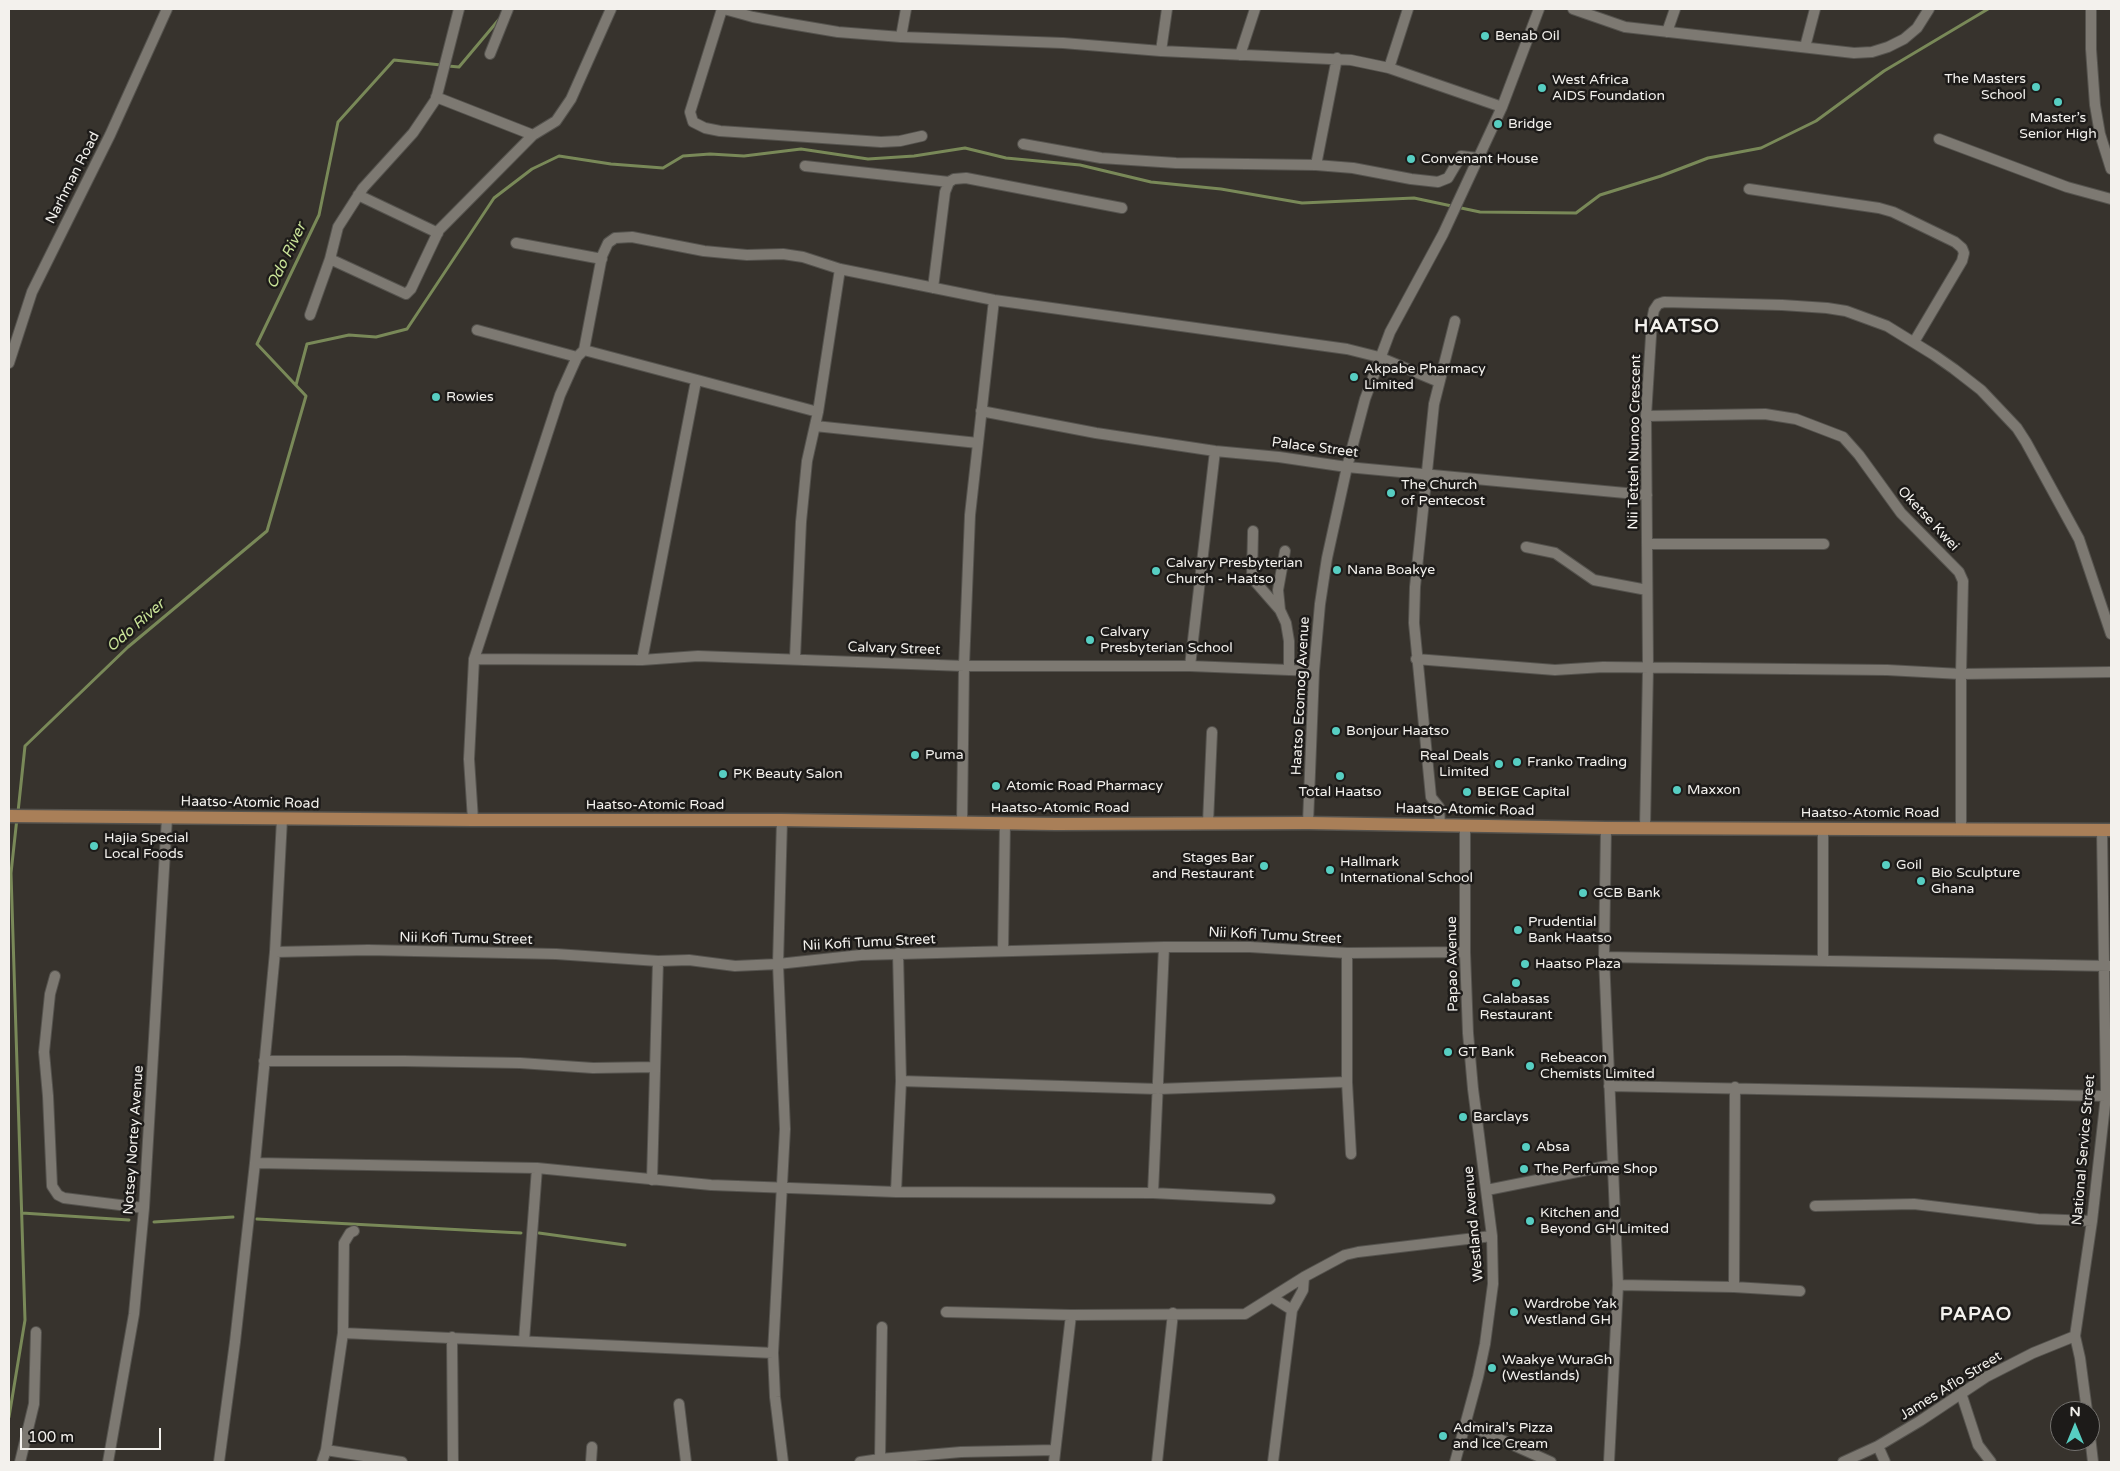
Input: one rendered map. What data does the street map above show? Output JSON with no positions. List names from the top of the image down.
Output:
{
  "streets": {
    "main road": ["Haatso-Atomic Road"],
    "street": [
      "Narhman Road",
      "Nii Tetteh Nunoo Crescent",
      "Palace Street",
      "Oketse Kwei",
      "Calvary Street",
      "Haatso Ecomog Avenue",
      "Nii Kofi Tumu Street",
      "Papao Avenue",
      "Notsey Nortey Avenue",
      "National Service Street",
      "Westland Avenue",
      "James Aflo Street"
    ]
  },
  "crossings": [
    ["Nii Tetteh Nunoo Crescent", "Palace Street"],
    ["Nii Tetteh Nunoo Crescent", "Oketse Kwei"],
    ["Nii Tetteh Nunoo Crescent", "Haatso-Atomic Road"],
    ["Palace Street", "Haatso Ecomog Avenue"],
    ["Oketse Kwei", "Haatso-Atomic Road"],
    ["Calvary Street", "Haatso Ecomog Avenue"],
    ["Haatso Ecomog Avenue", "Haatso-Atomic Road"],
    ["Haatso-Atomic Road", "Papao Avenue"],
    ["Haatso-Atomic Road", "Notsey Nortey Avenue"],
    ["Haatso-Atomic Road", "National Service Street"],
    ["Nii Kofi Tumu Street", "Papao Avenue"],
    ["Papao Avenue", "Westland Avenue"],
    ["National Service Street", "James Aflo Street"]
  ],
  "districts": ["HAATSO", "PAPAO"],
  "water": ["Odo River"],
  "places": [
    "Benab Oil",
    "The Masters School",
    "West Africa AIDS Foundation",
    "Master’s Senior High",
    "Bridge",
    "Convenant House",
    "Akpabe Pharmacy Limited",
    "Rowies",
    "The Church of Pentecost",
    "Nana Boakye",
    "Calvary Presbyterian Church - Haatso",
    "Calvary Presbyterian School",
    "Bonjour Haatso",
    "Puma",
    "Franko Trading",
    "Real Deals Limited",
    "PK Beauty Salon",
    "Total Haatso",
    "Atomic Road Pharmacy",
    "Maxxon",
    "BEIGE Capital",
    "Hajia Special Local Foods",
    "Goil",
    "Stages Bar and Restaurant",
    "Hallmark International School",
    "Bio Sculpture Ghana",
    "GCB Bank",
    "Prudential Bank Haatso",
    "Haatso Plaza",
    "Calabasas Restaurant",
    "GT Bank",
    "Rebeacon Chemists Limited",
    "Barclays",
    "Absa",
    "The Perfume Shop",
    "Kitchen and Beyond GH Limited",
    "Wardrobe Yak Westland GH",
    "Waakye WuraGh (Westlands)",
    "Admiral’s Pizza and Ice Cream"
  ],
  "scale_bar": "100 m",
  "north": "top"
}
